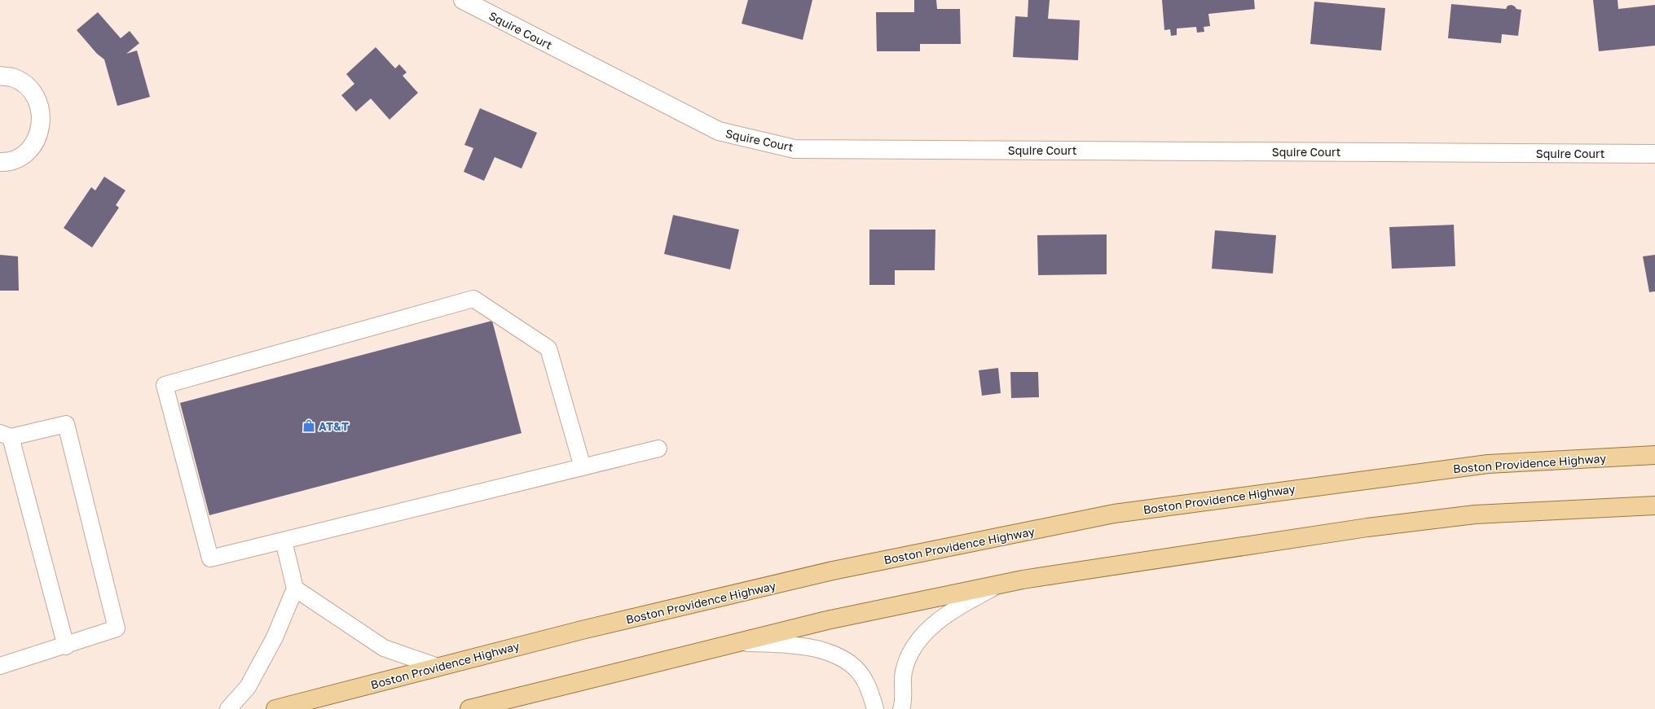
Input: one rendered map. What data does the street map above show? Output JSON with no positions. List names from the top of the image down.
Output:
{
  "streets": {
    "main road": ["Boston Providence Highway"],
    "street": ["Squire Court"]
  },
  "places": {
    "shop": ["AT&T"]
  }
}
